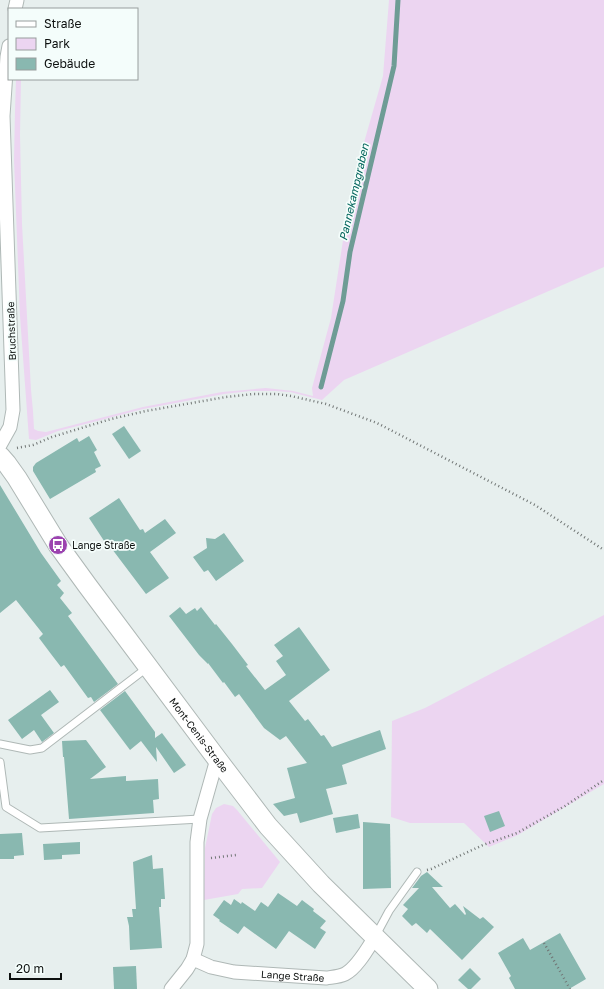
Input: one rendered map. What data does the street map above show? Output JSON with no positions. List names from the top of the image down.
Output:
{
  "streets": {
    "main road": ["Mont-Cenis-Straße"],
    "street": ["Bruchstraße", "Lange Straße"]
  },
  "crossings": [
    ["Mont-Cenis-Straße", "Lange Straße"]
  ],
  "water": ["Pannekampgraben"],
  "places": {
    "bus stop": ["Lange Straße"]
  },
  "legend": ["Straße", "Park", "Gebäude"],
  "scale_bar": "20 m"
}
